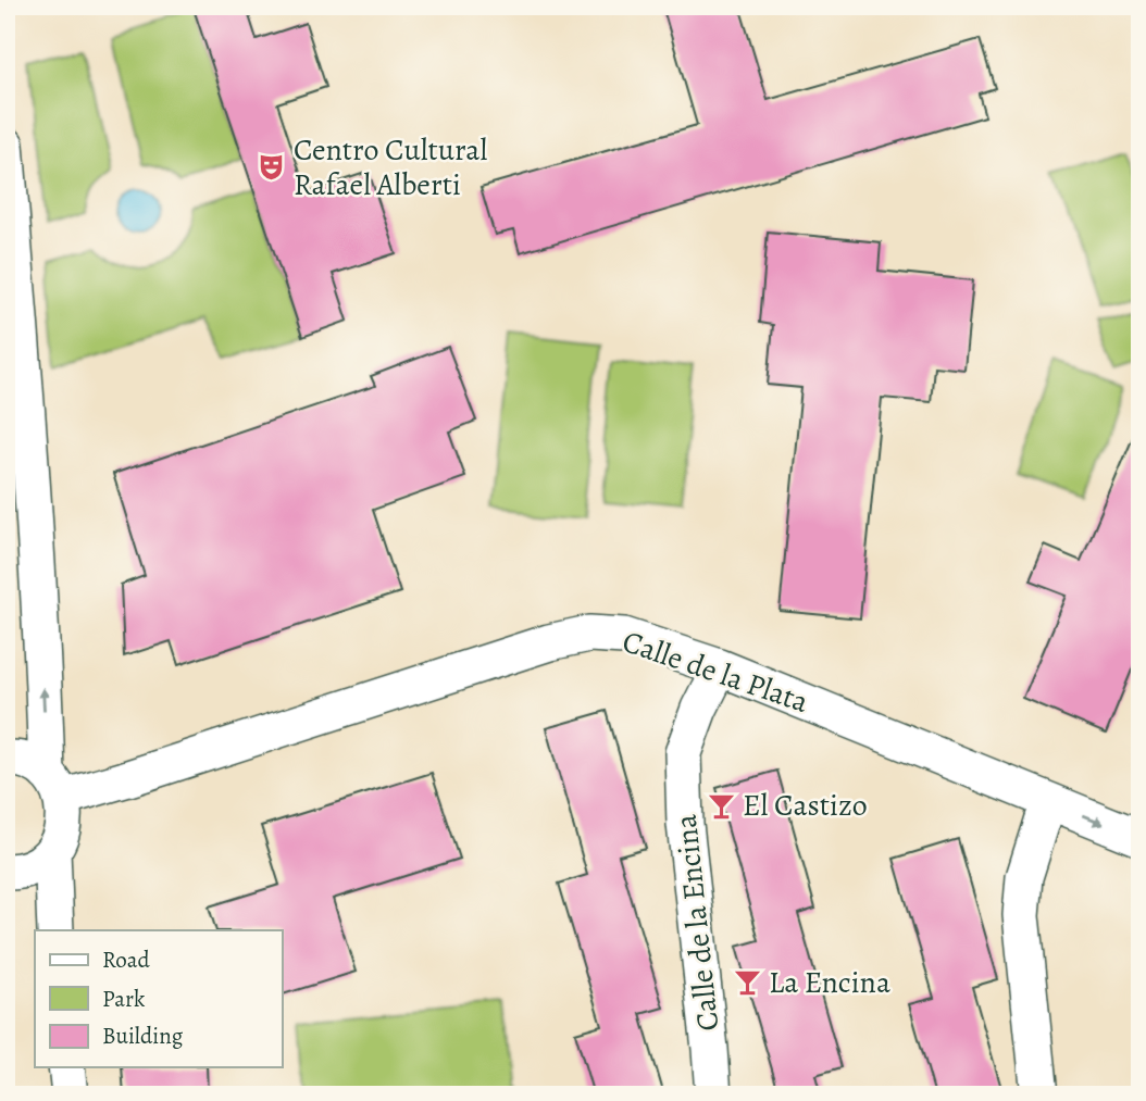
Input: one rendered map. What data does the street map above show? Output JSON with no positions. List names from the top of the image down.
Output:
{
  "streets": {
    "street": ["Calle de la Plata", "Calle de la Encina"]
  },
  "crossings": [
    ["Calle de la Plata", "Calle de la Encina"]
  ],
  "places": {
    "theatre": ["Centro Cultural Rafael Alberti"],
    "bar": ["El Castizo", "La Encina"]
  },
  "legend": ["Road", "Park", "Building"]
}
